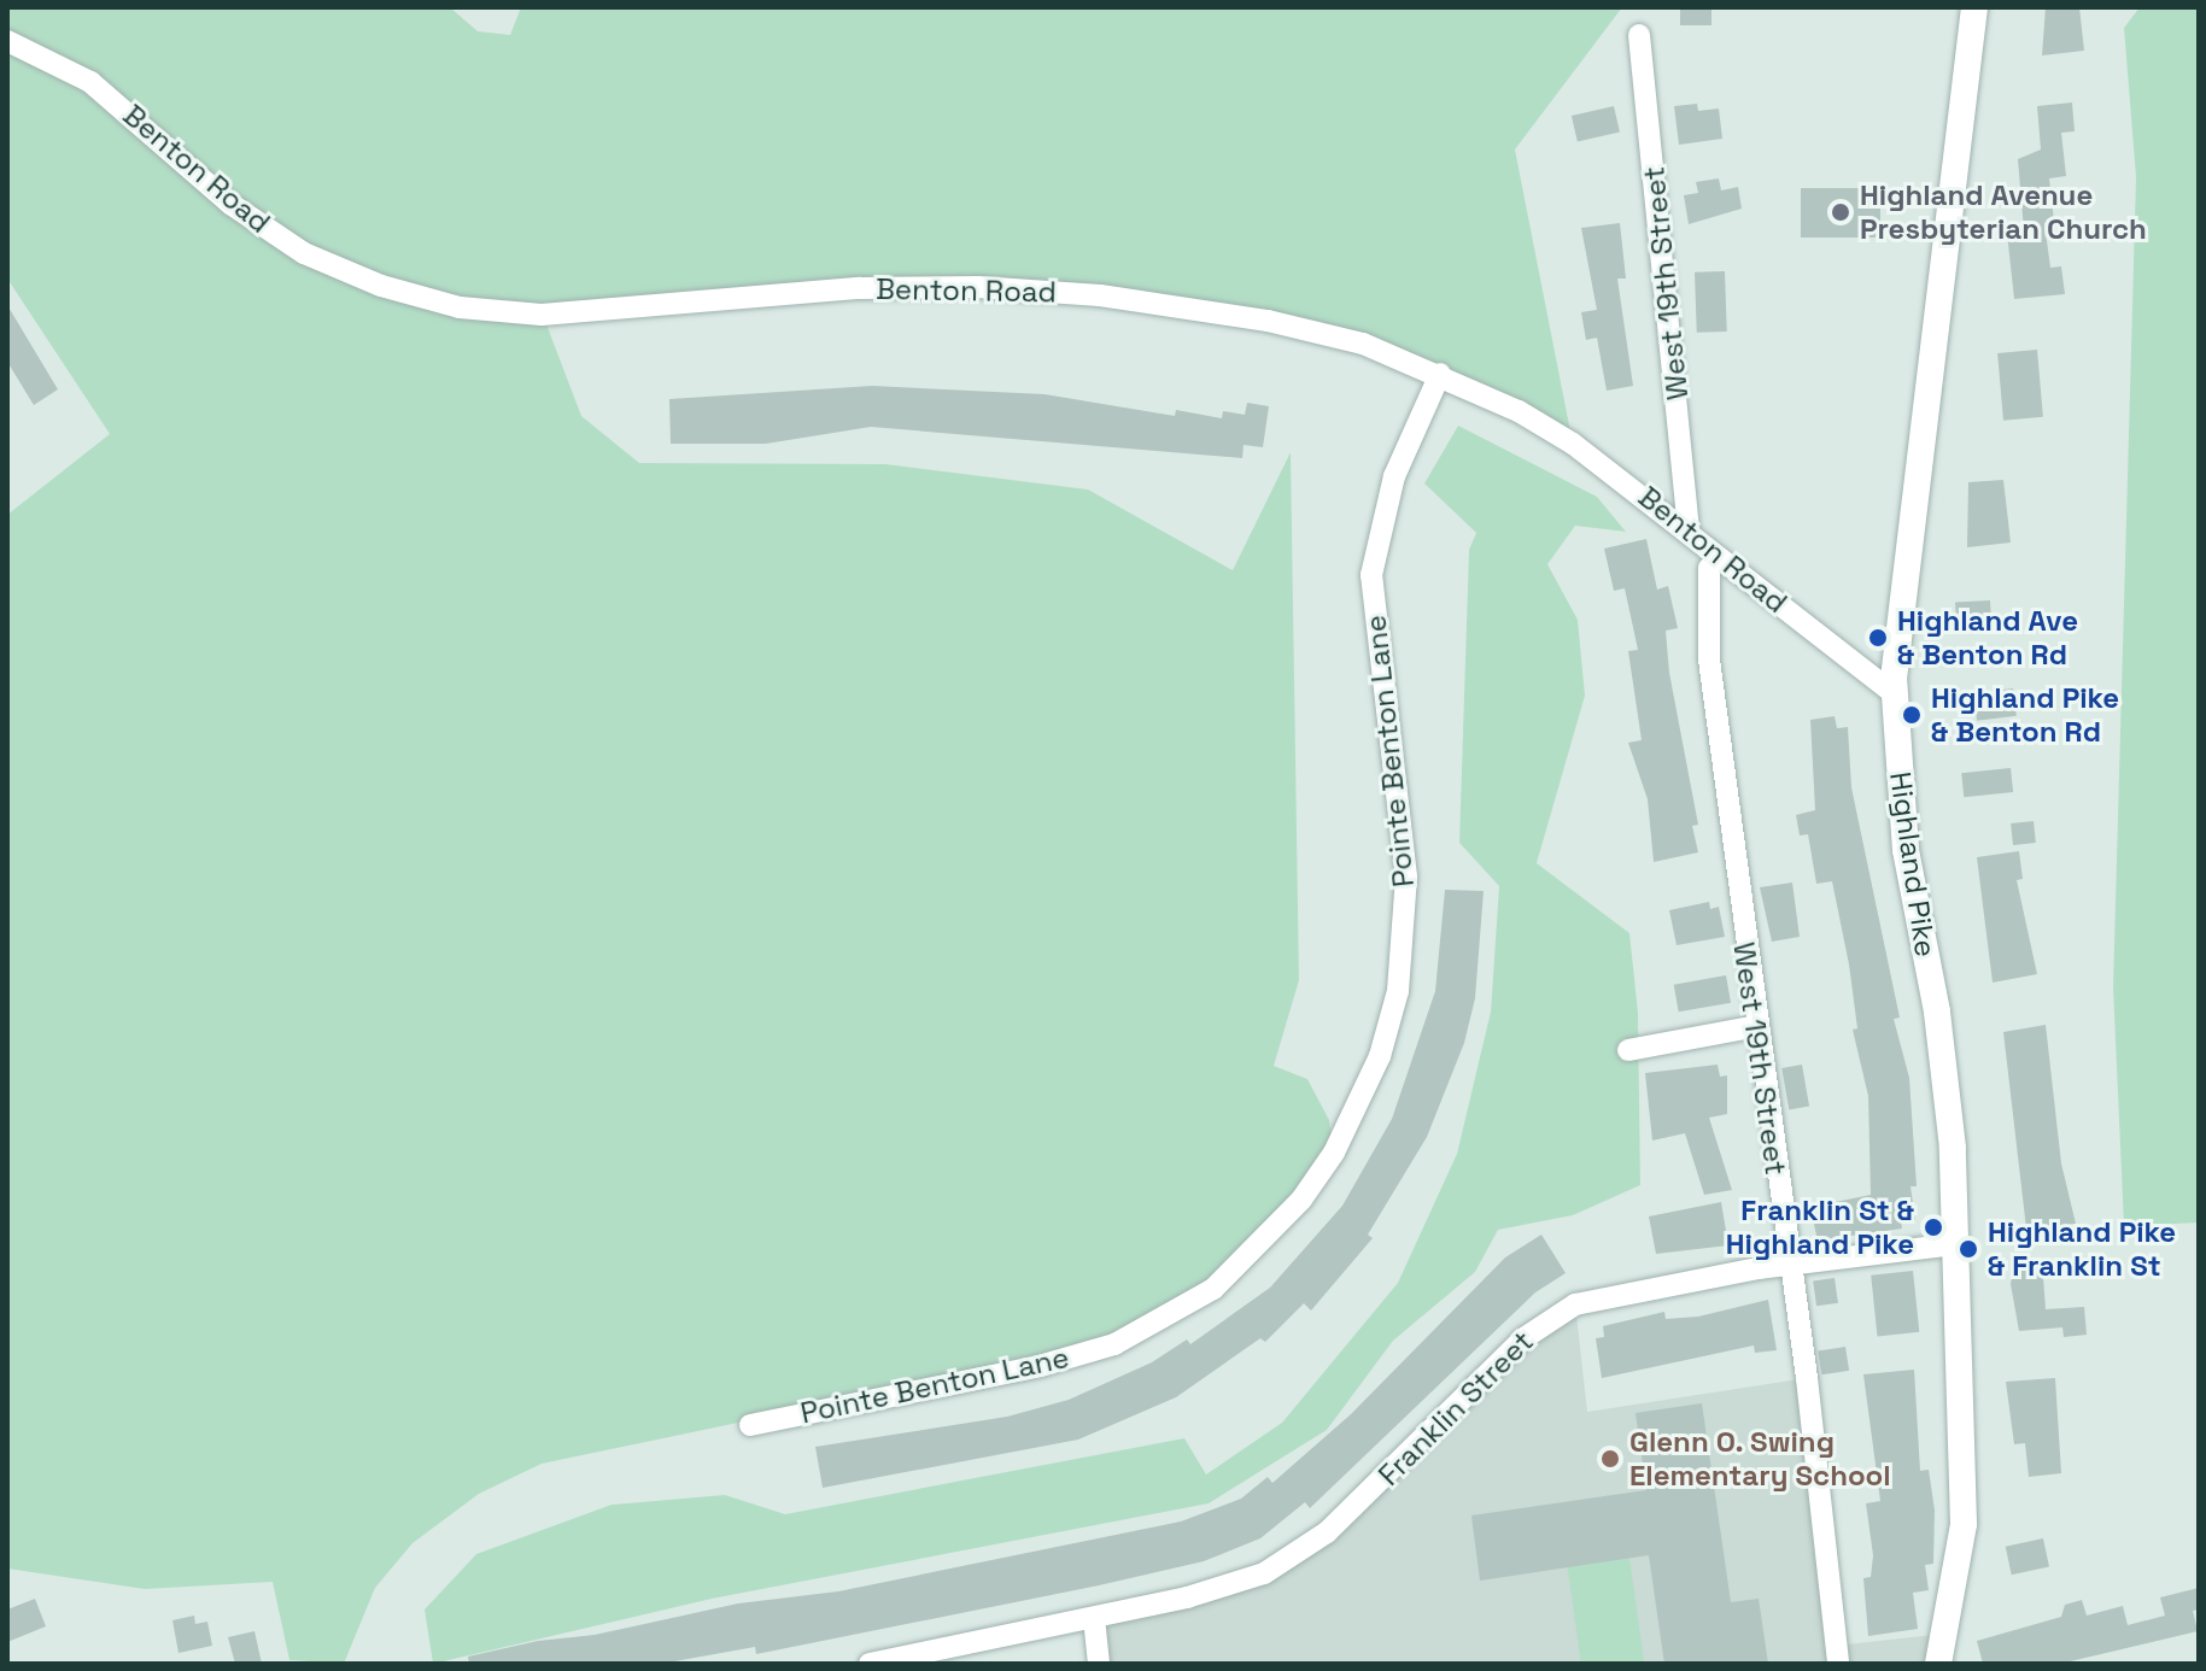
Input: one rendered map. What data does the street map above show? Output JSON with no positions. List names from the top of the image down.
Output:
{
  "streets": {
    "street": [
      "Benton Road",
      "West 19th Street",
      "Pointe Benton Lane",
      "Highland Pike",
      "Franklin Street"
    ]
  },
  "crossings": [
    ["Benton Road", "West 19th Street"],
    ["Benton Road", "Pointe Benton Lane"],
    ["Benton Road", "Highland Pike"],
    ["West 19th Street", "Franklin Street"],
    ["Highland Pike", "Franklin Street"]
  ],
  "places": [
    "Highland Avenue Presbyterian Church",
    "Highland Ave & Benton Rd",
    "Highland Pike & Benton Rd",
    "Franklin St & Highland Pike",
    "Highland Pike & Franklin St",
    "Glenn O. Swing Elementary School"
  ]
}
